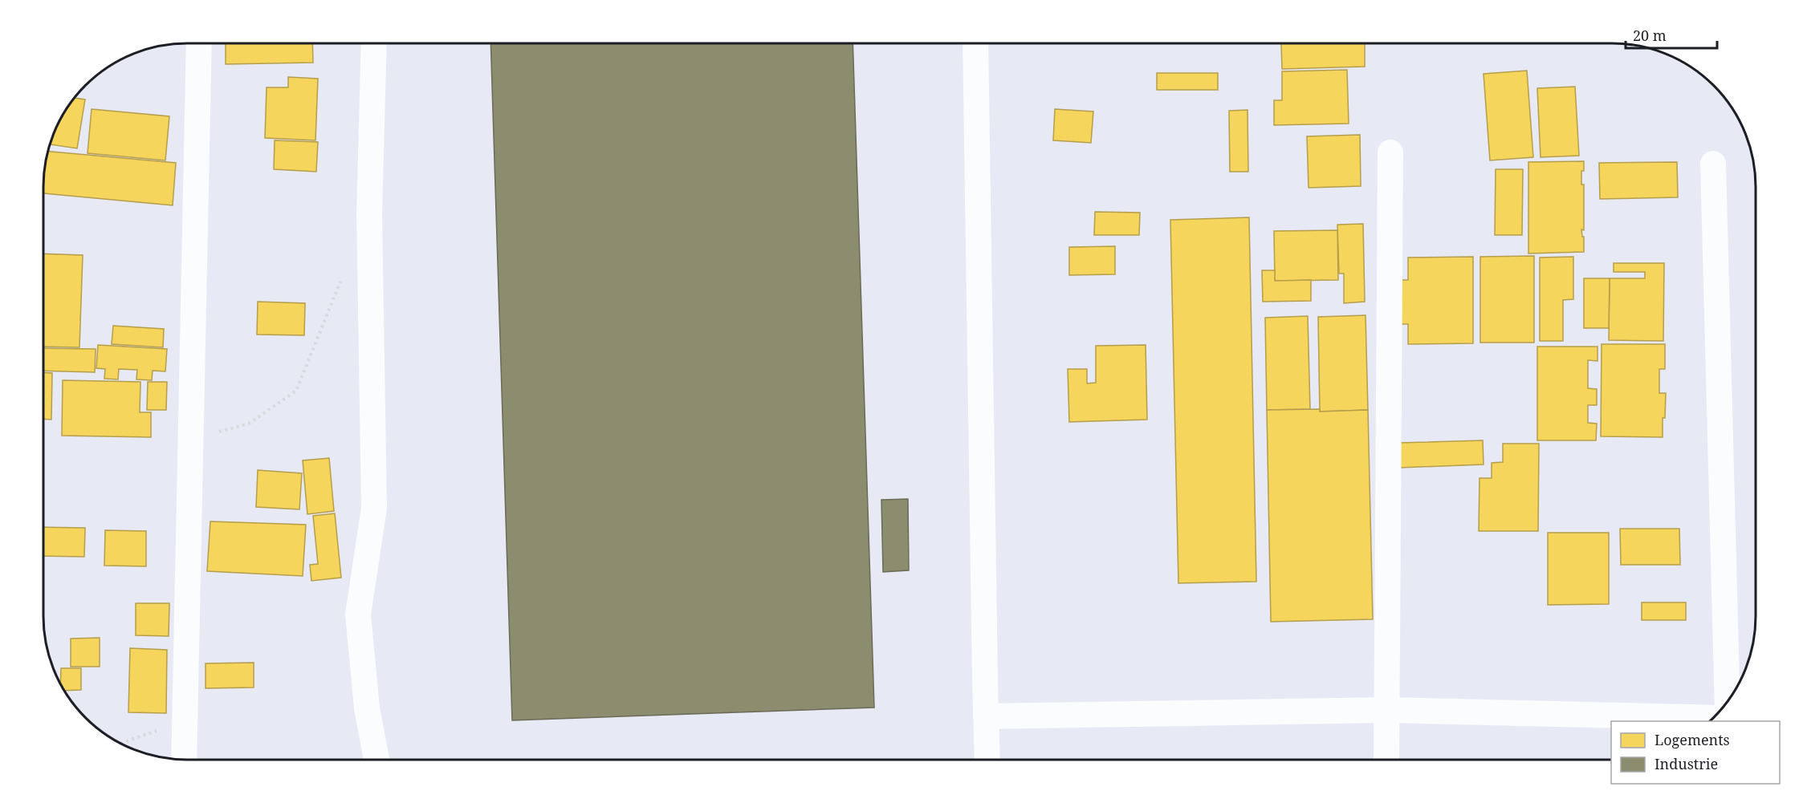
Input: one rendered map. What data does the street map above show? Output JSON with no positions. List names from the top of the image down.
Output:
{
  "legend": ["Logements", "Industrie"],
  "scale_bar": "20 m"
}
